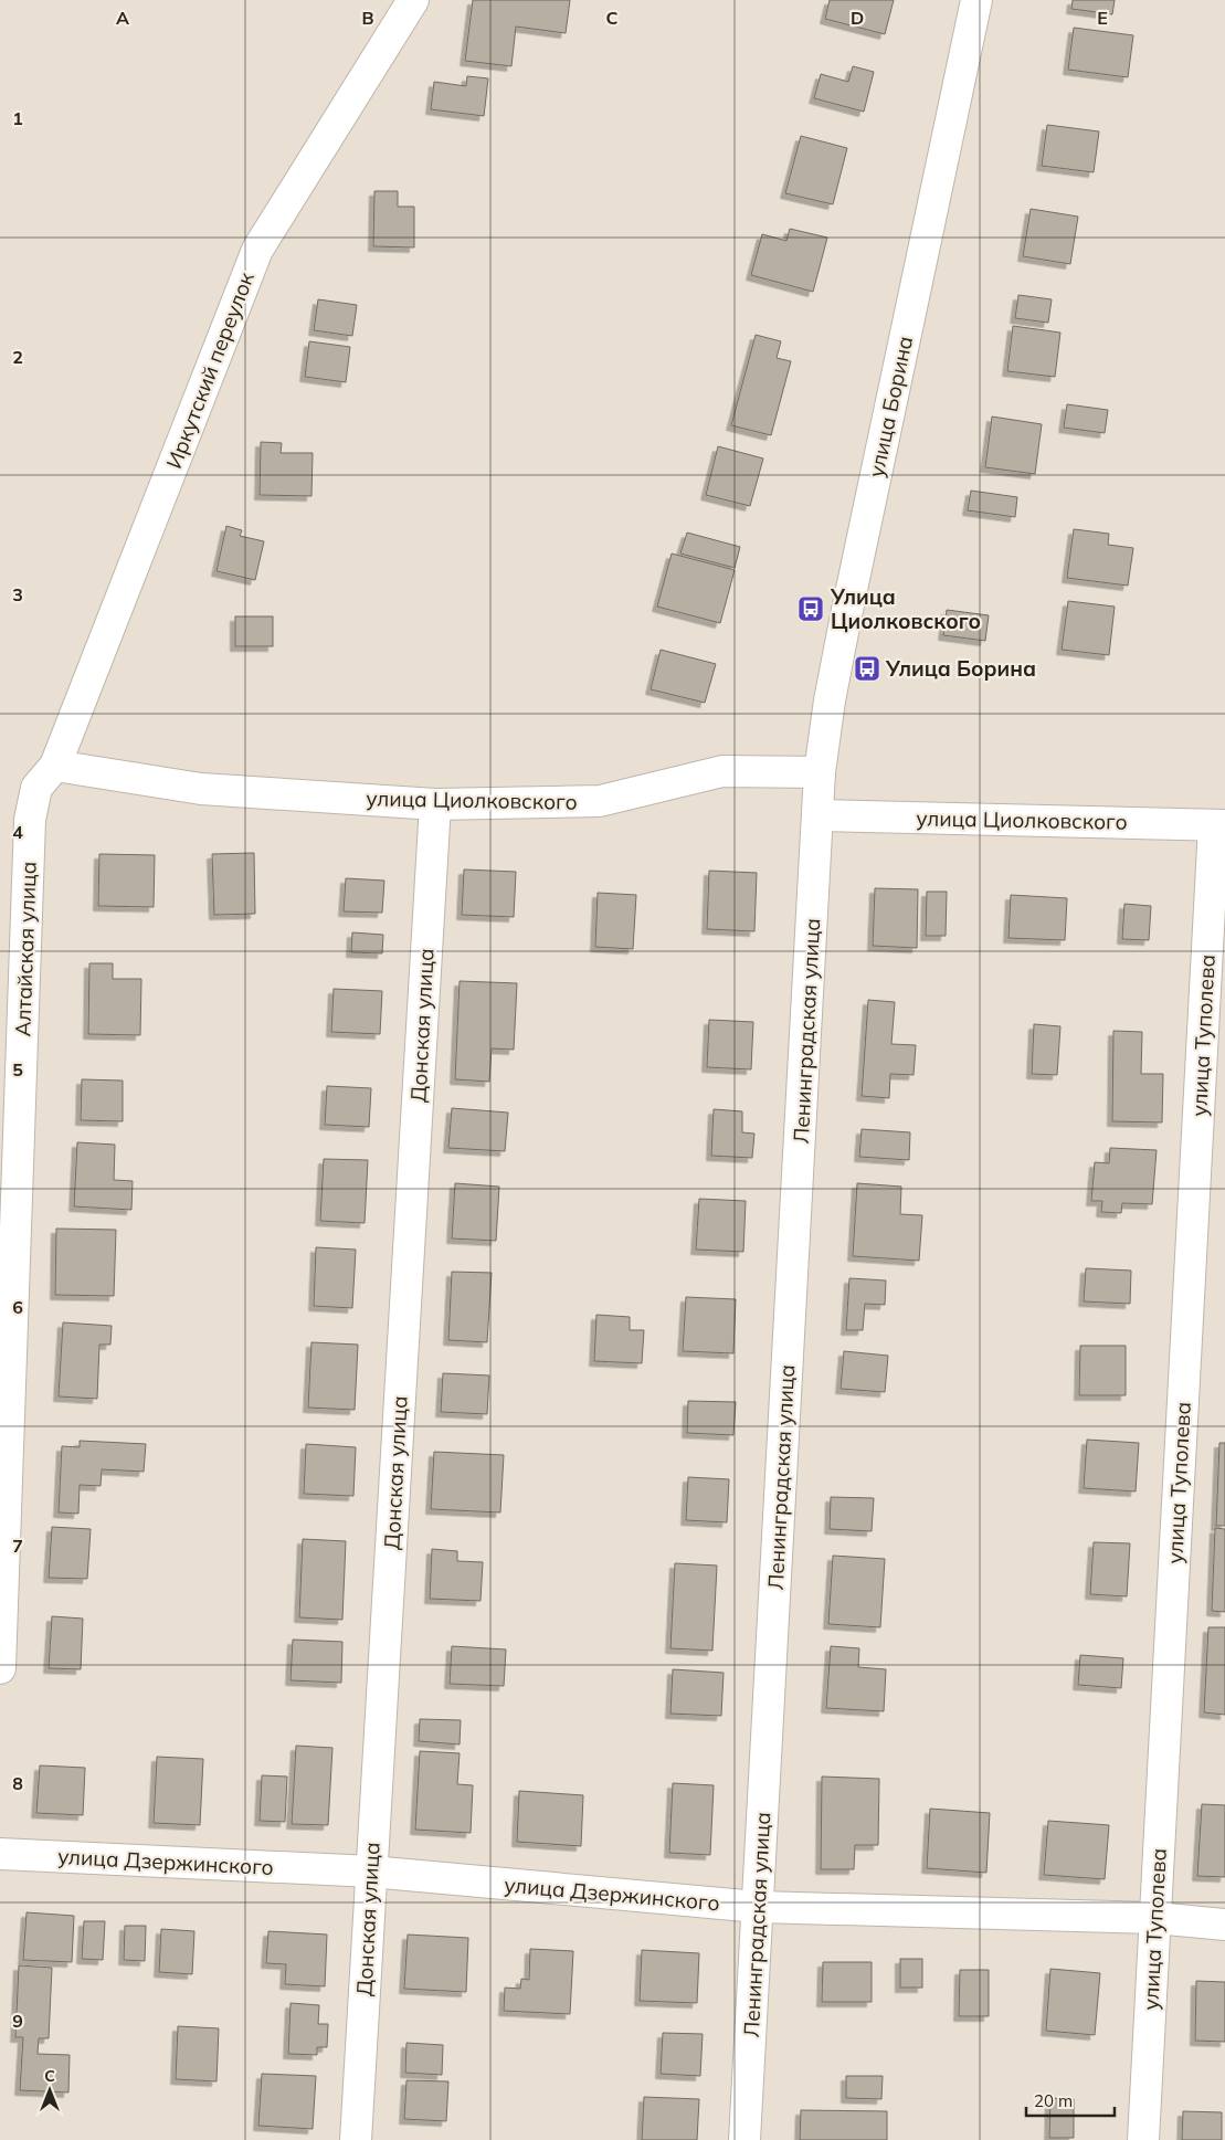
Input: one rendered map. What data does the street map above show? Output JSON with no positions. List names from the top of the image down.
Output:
{
  "streets": {
    "street": [
      "Иркутский переулок",
      "улица Борина",
      "улица Циолковского",
      "Алтайская улица",
      "Донская улица",
      "Ленинградская улица",
      "улица Туполева",
      "улица Дзержинского"
    ]
  },
  "crossings": [
    ["Иркутский переулок", "улица Циолковского"],
    ["Иркутский переулок", "Алтайская улица"],
    ["улица Борина", "улица Циолковского"],
    ["улица Борина", "Ленинградская улица"],
    ["улица Циолковского", "Алтайская улица"],
    ["улица Циолковского", "Донская улица"],
    ["улица Циолковского", "Ленинградская улица"],
    ["улица Циолковского", "улица Туполева"],
    ["Донская улица", "улица Дзержинского"],
    ["Ленинградская улица", "улица Дзержинского"],
    ["улица Туполева", "улица Дзержинского"]
  ],
  "places": {
    "bus stop": ["Улица Циолковского", "Улица Борина"]
  },
  "scale_bar": "20 m",
  "north": "top",
  "grid": {
    "columns": [
      "A",
      "B",
      "C",
      "D",
      "E"
    ],
    "rows": [
      "1",
      "2",
      "3",
      "4",
      "5",
      "6",
      "7",
      "8",
      "9"
    ]
  }
}
